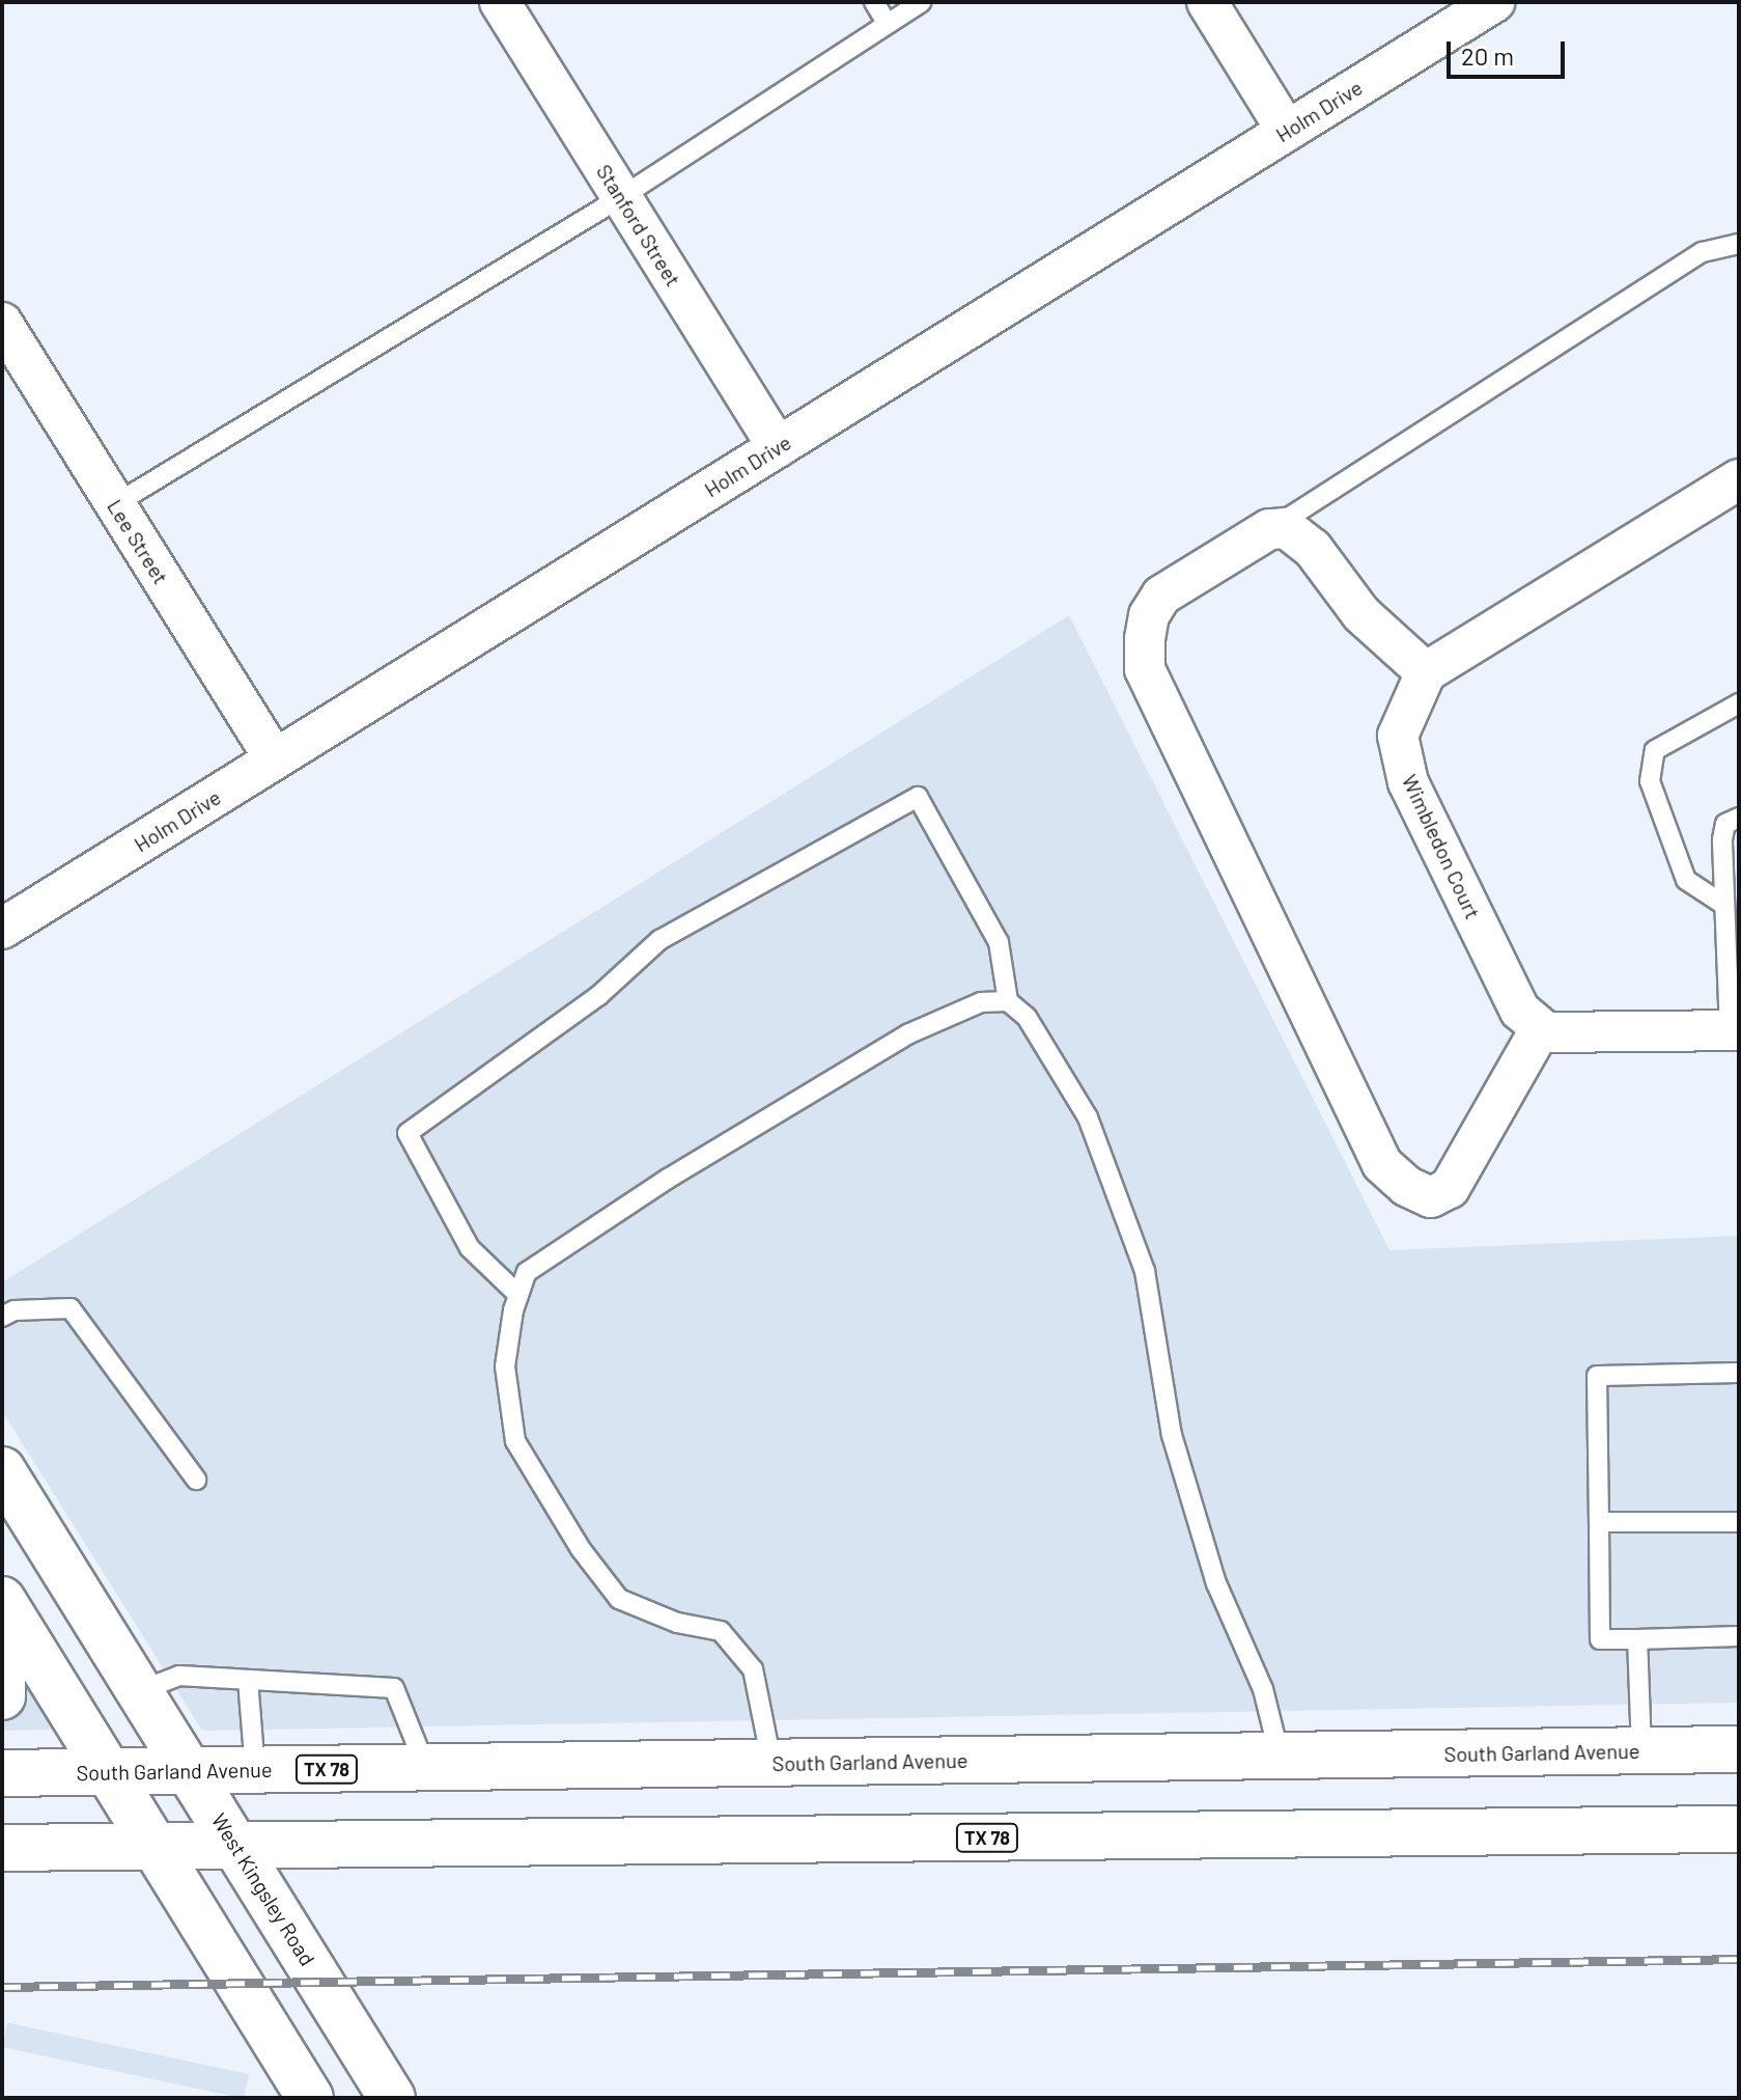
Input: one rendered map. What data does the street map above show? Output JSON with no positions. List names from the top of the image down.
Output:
{
  "streets": {
    "main road": ["South Garland Avenue", "TX 78", "West Kingsley Road"],
    "street": [
      "Holm Drive",
      "Stanford Street",
      "Lee Street",
      "Wimbledon Court"
    ]
  },
  "crossings": [
    ["Holm Drive", "Stanford Street"],
    ["Holm Drive", "Lee Street"],
    ["South Garland Avenue", "West Kingsley Road"],
    ["TX 78", "West Kingsley Road"]
  ],
  "scale_bar": "20 m"
}
